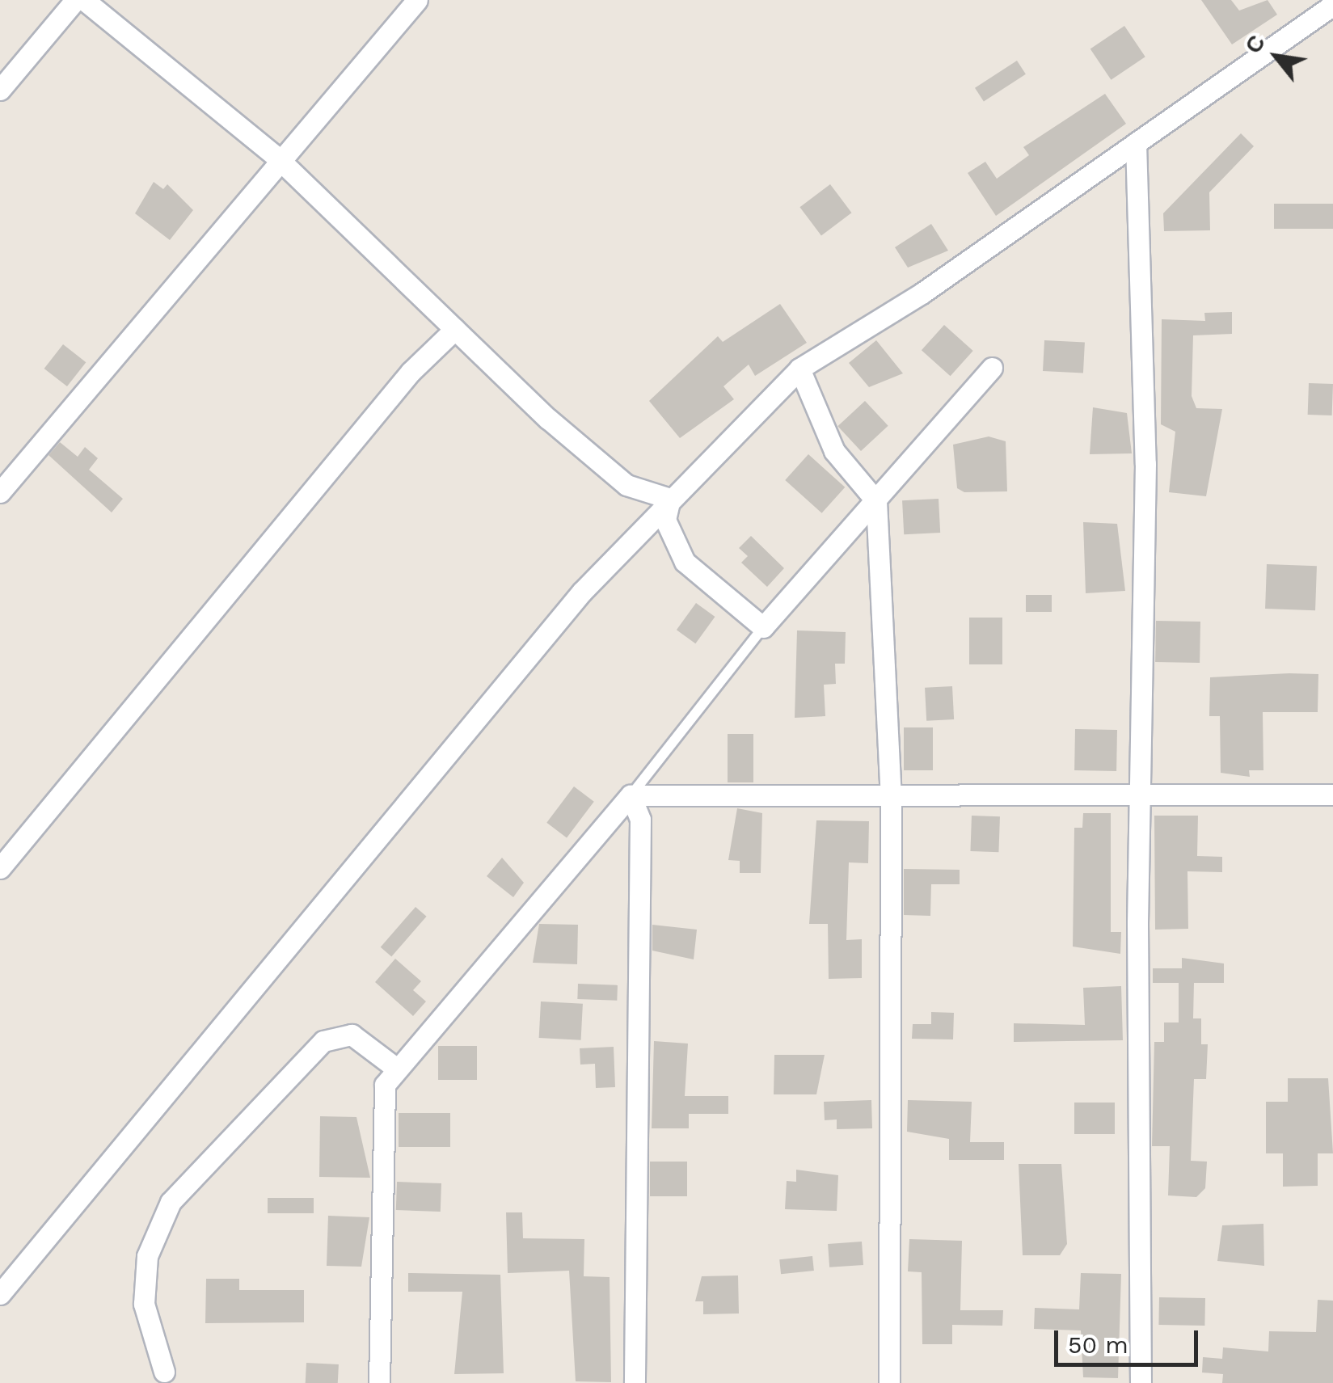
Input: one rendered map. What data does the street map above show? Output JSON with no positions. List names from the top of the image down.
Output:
{
  "scale_bar": "50 m",
  "north": "top left"
}
